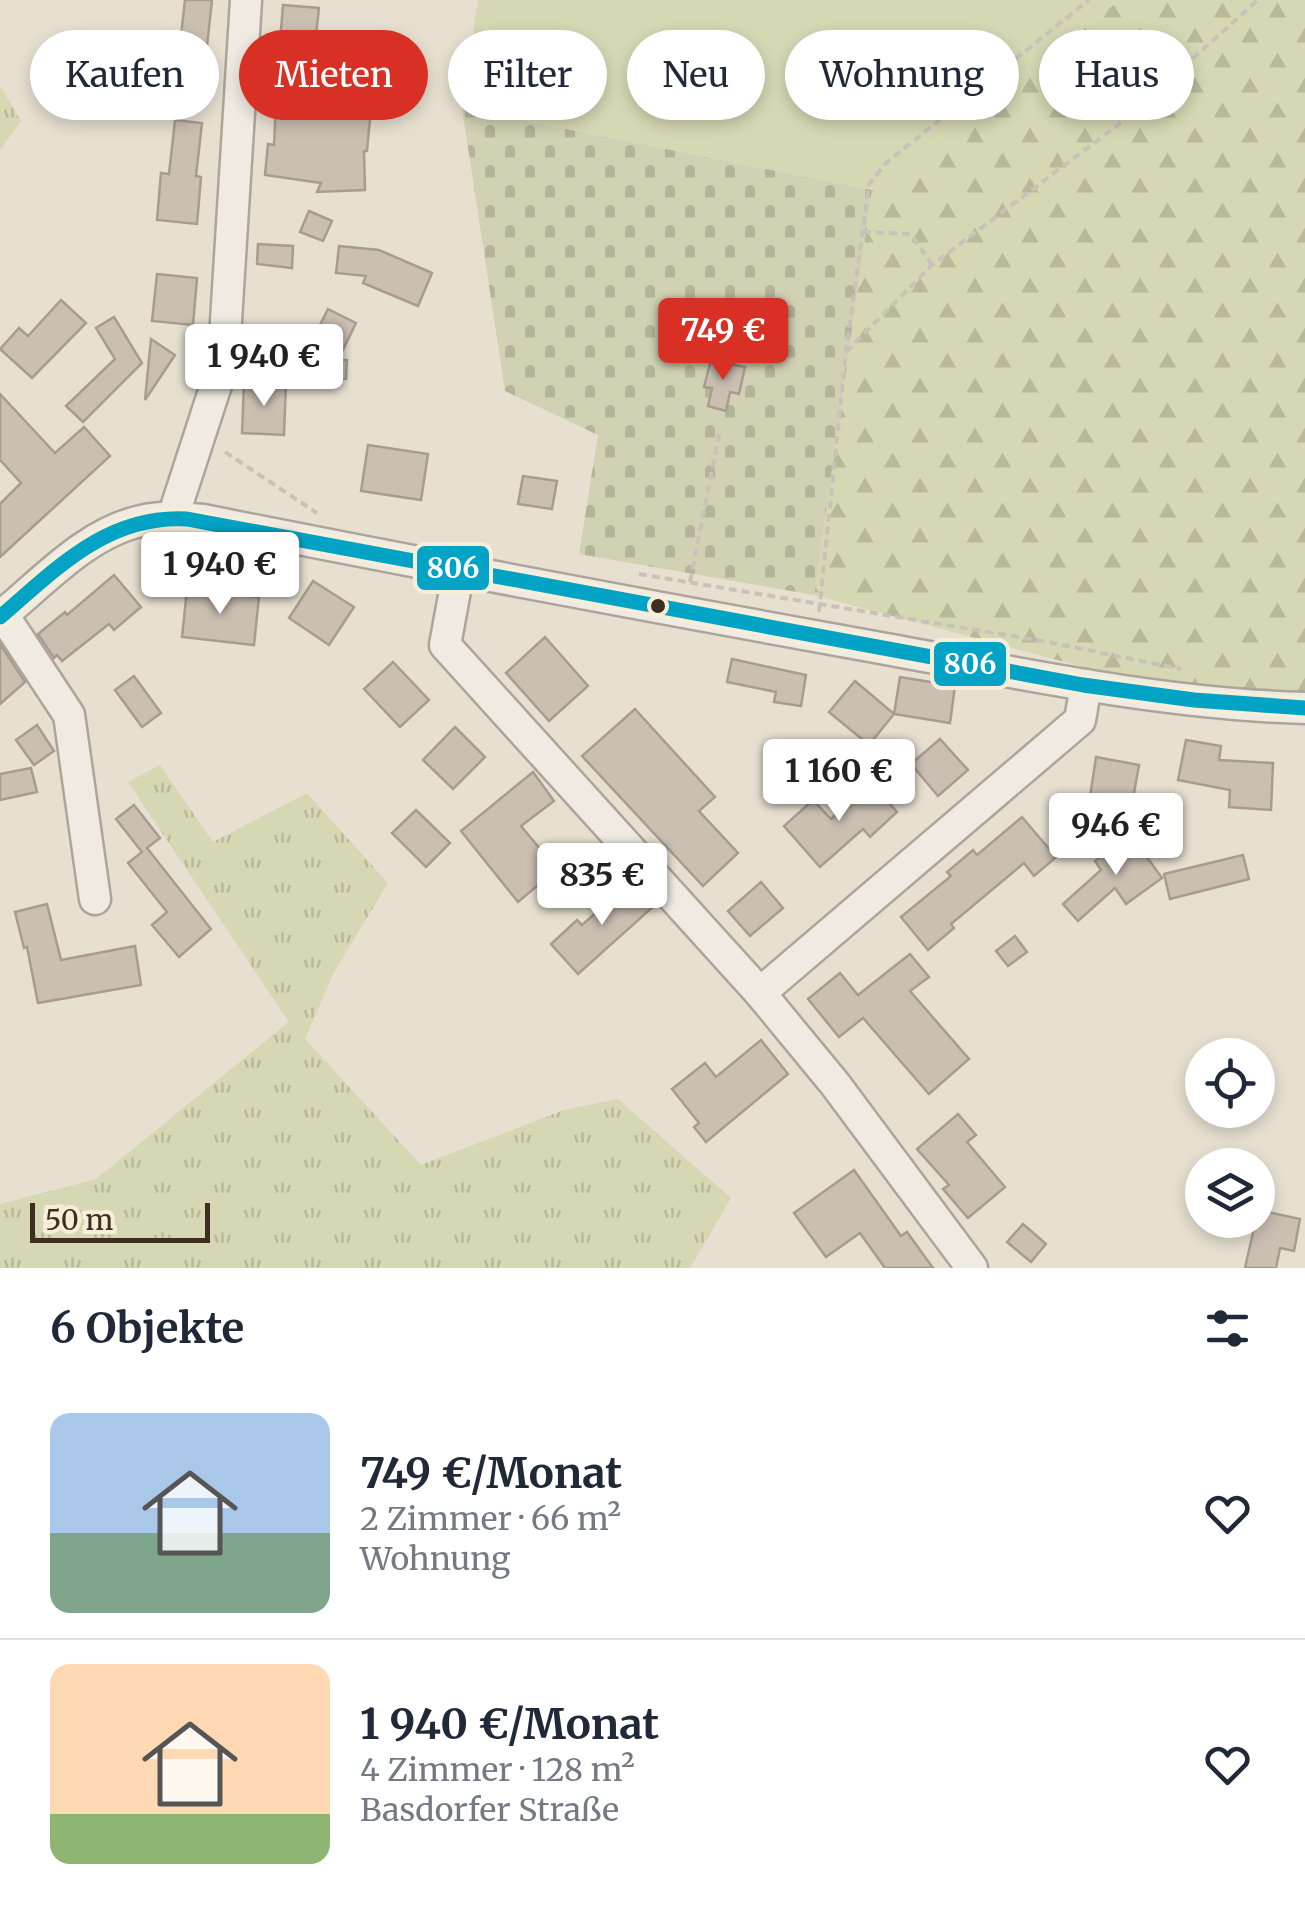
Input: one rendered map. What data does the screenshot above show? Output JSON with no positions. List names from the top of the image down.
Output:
{
  "lines": ["transit line 806"],
  "scale_bar": "50 m",
  "page": {
    "chip": [
      "Kaufen",
      "Mieten",
      "Filter",
      "Neu",
      "Wohnung",
      "Haus"
    ],
    "price": [
      "749 €",
      "1 940 €",
      "1 940 €",
      "1 160 €",
      "946 €",
      "835 €"
    ],
    "scale": "50 m",
    "heading": "6 Objekte",
    "list": [
      {
        "name": "749 €/Monat",
        "note": "2 Zimmer · 66 m² · Wohnung"
      },
      {
        "name": "1 940 €/Monat",
        "note": "4 Zimmer · 128 m² · Basdorfer Straße"
      }
    ]
  }
}
